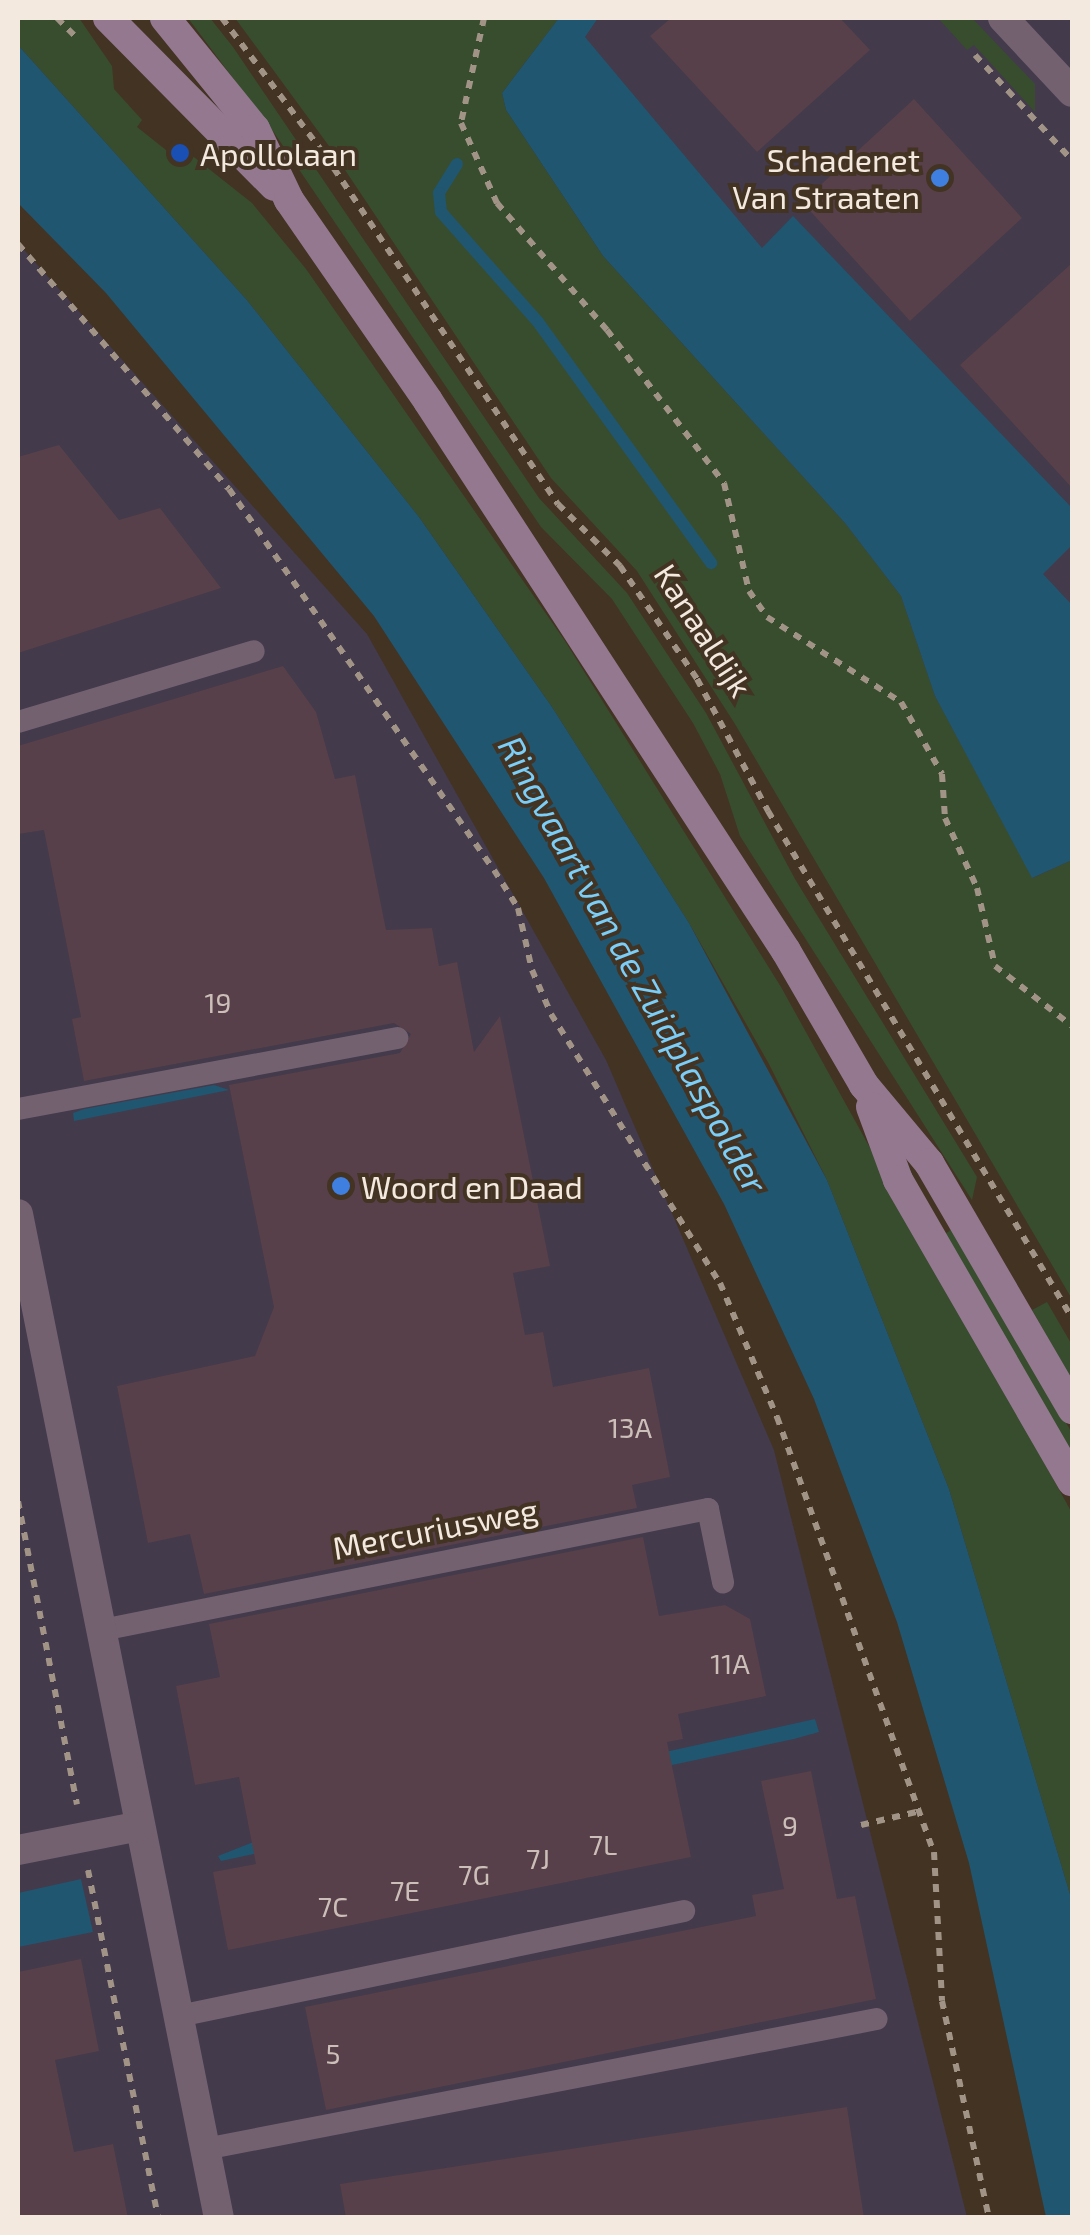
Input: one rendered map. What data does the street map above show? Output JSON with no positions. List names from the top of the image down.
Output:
{
  "streets": {
    "lane": ["Mercuriusweg"],
    "path": ["Kanaaldijk"]
  },
  "water": ["Ringvaart van de Zuidplaspolder"],
  "places": ["Apollolaan", "Schadenet Van Straaten", "Woord en Daad"],
  "house_numbers": [
    "19",
    "13A",
    "11A",
    "9",
    "7L",
    "7J",
    "7G",
    "7E",
    "7C",
    "5"
  ]
}
